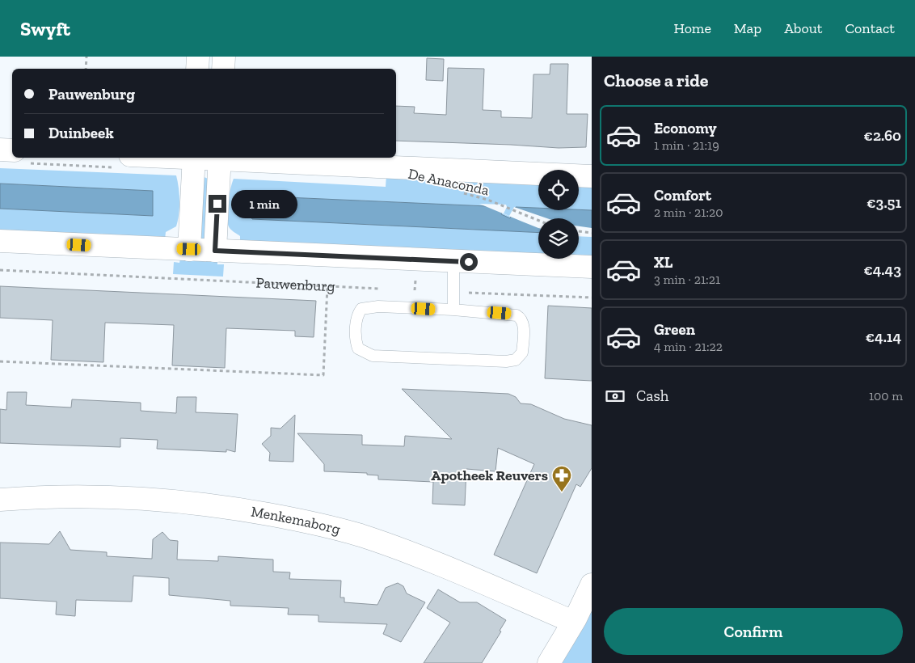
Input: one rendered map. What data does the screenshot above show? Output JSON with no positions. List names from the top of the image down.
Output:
{
  "streets": {
    "street": ["Menkemaborg"],
    "path": ["De Anaconda", "Pauwenburg"]
  },
  "places": {
    "pharmacy": ["Apotheek Reuvers"]
  },
  "page": {
    "header": "Swyft",
    "nav": [
      "Home",
      "Map",
      "About",
      "Contact"
    ],
    "heading": "Choose a ride",
    "banner": ["Pauwenburg", "Duinbeek"],
    "list": [
      {
        "name": "Economy",
        "note": "1 min · 21:19",
        "value": "€2.60"
      },
      {
        "name": "Comfort",
        "note": "2 min · 21:20",
        "value": "€3.51"
      },
      {
        "name": "XL",
        "note": "3 min · 21:21",
        "value": "€4.43"
      },
      {
        "name": "Green",
        "note": "4 min · 21:22",
        "value": "€4.14"
      }
    ],
    "bubble": "1 min",
    "pay": ["Cash", "100 m"],
    "buttons": "Confirm"
  }
}
